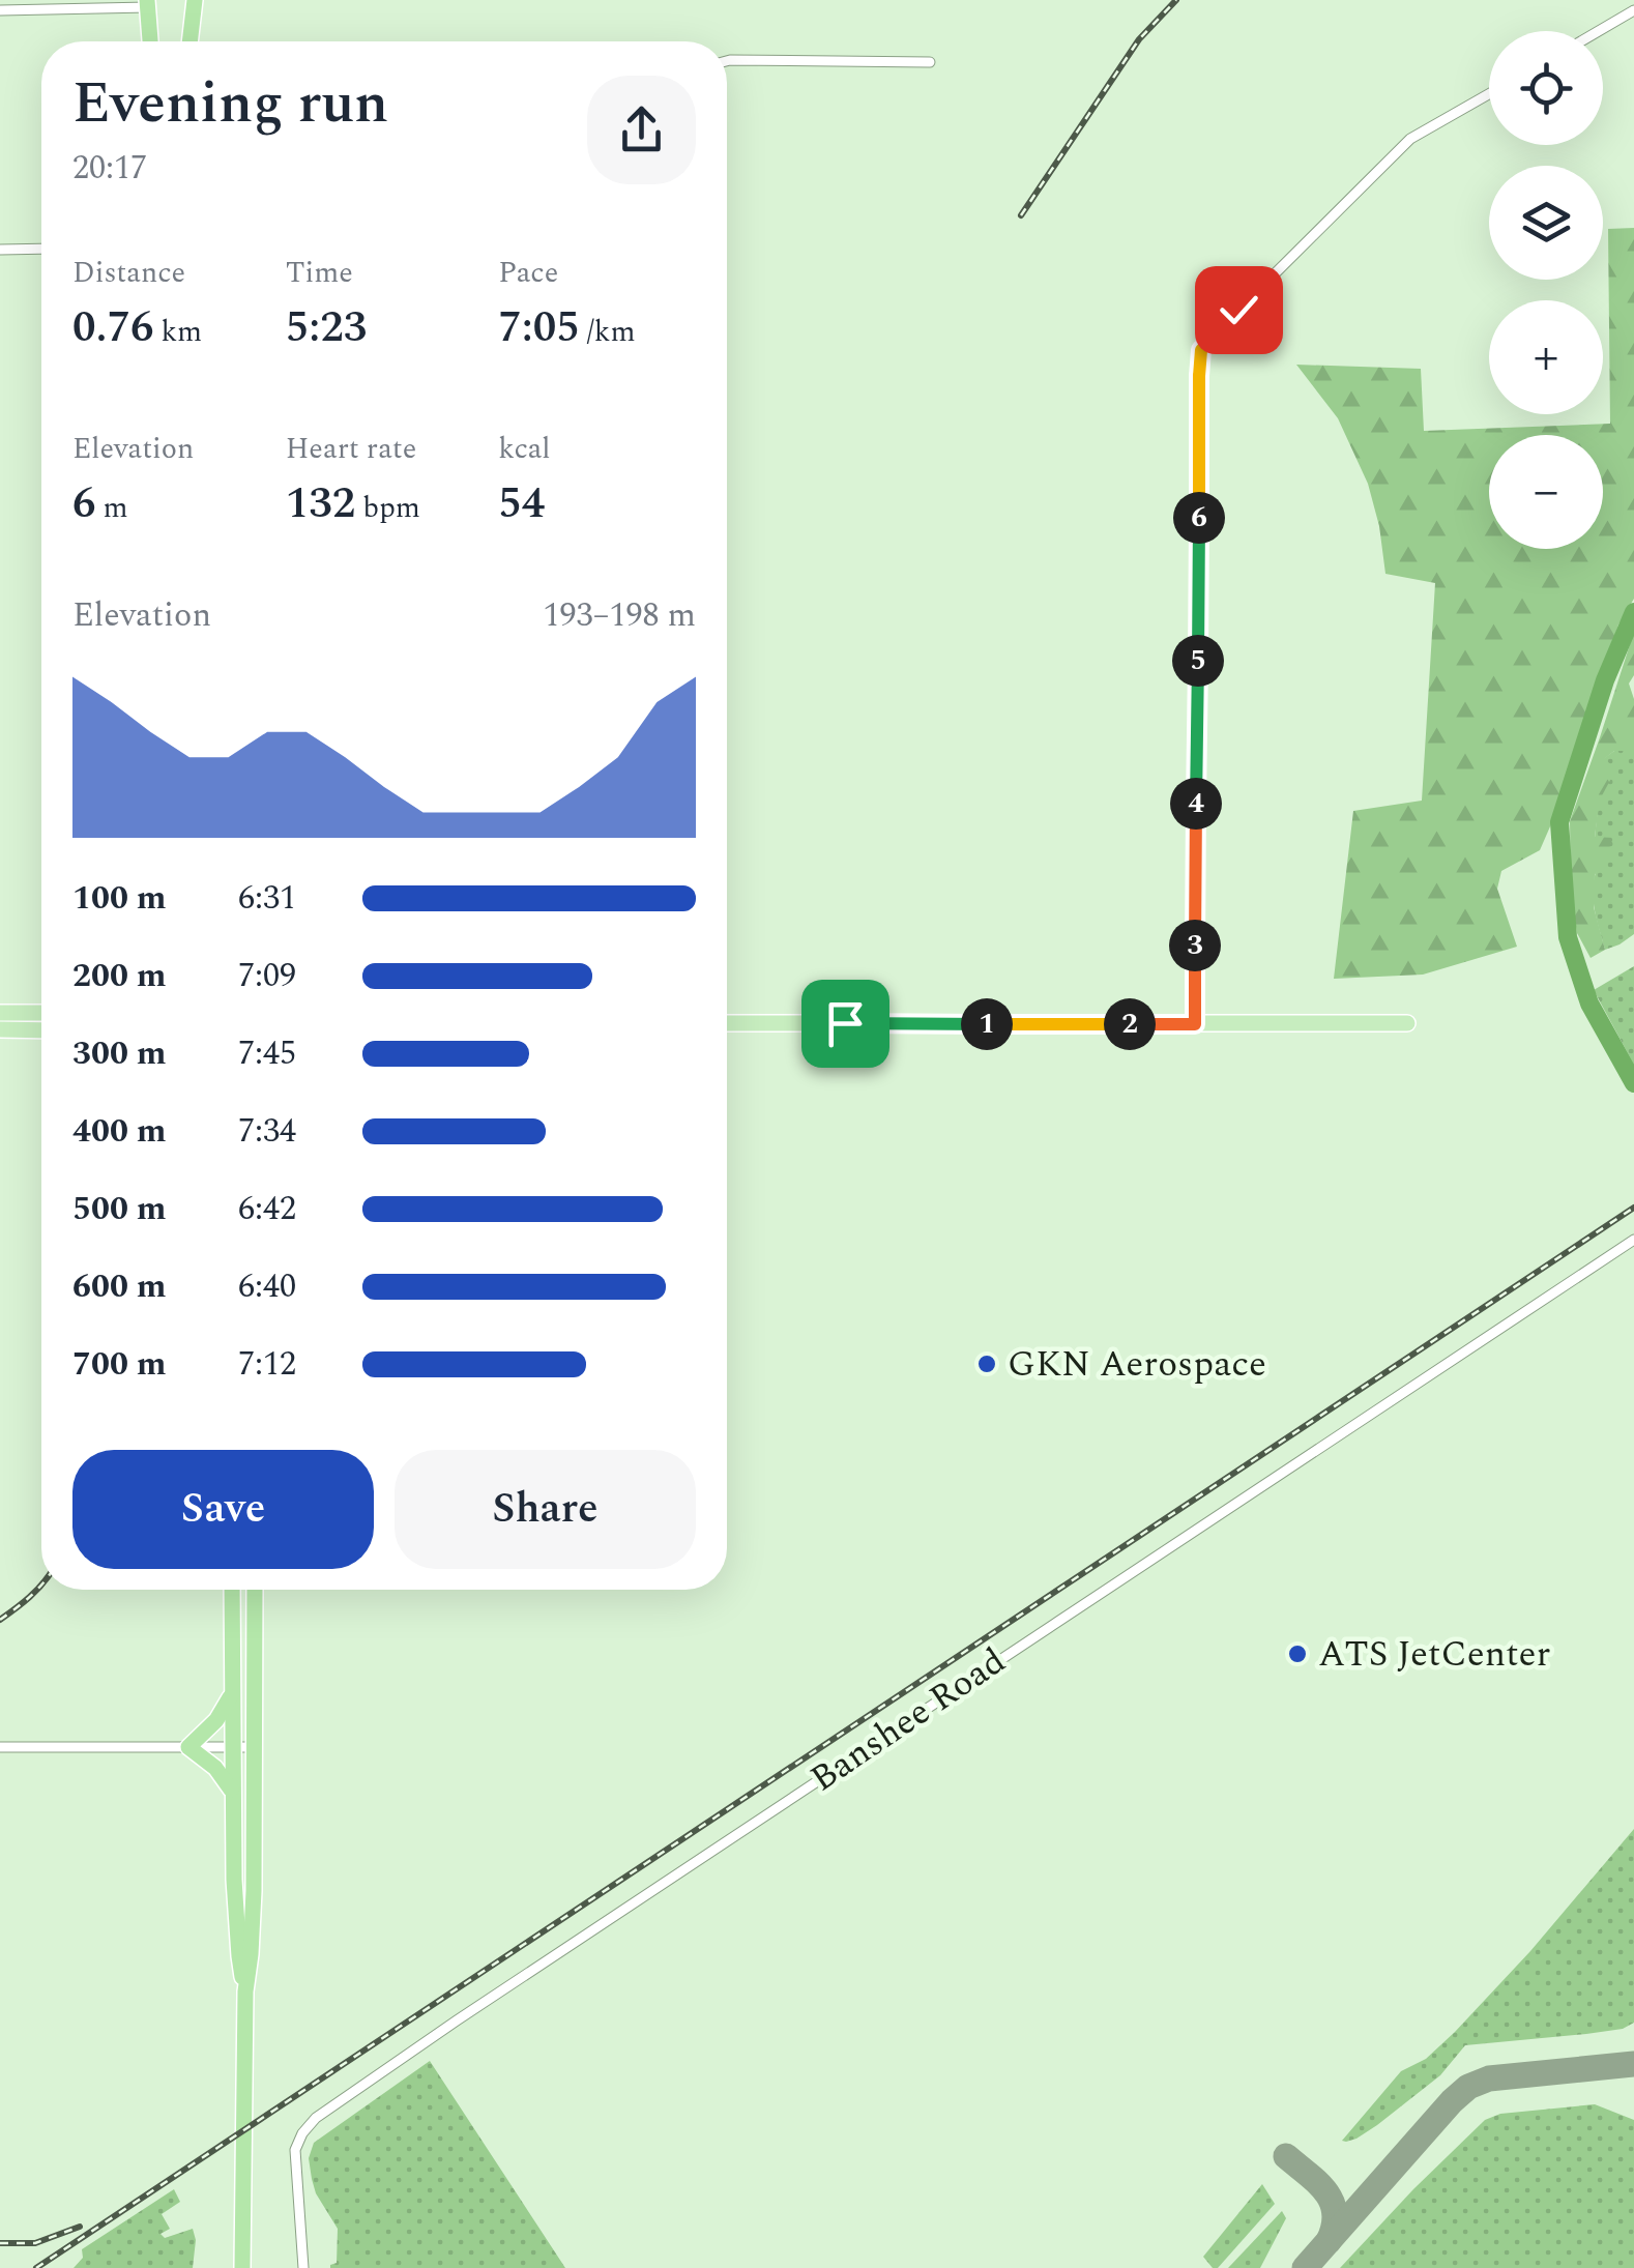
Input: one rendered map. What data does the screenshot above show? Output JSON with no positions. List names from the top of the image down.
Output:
{
  "streets": {
    "street": ["Banshee Road"]
  },
  "places": ["GKN Aerospace", "ATS JetCenter"],
  "page": {
    "map_buttons": ["+", "−"],
    "heading": ["Evening run", "20:17"],
    "stats": [
      ["Distance", "0.76 km"],
      ["Time", "5:23"],
      ["Pace", "7:05 /km"],
      ["Elevation", "6 m"],
      ["Heart rate", "132 bpm"],
      ["kcal", "54"]
    ],
    "pins": [
      "6",
      "5",
      "4",
      "3",
      "1",
      "2"
    ],
    "chart": ["Elevation", "193–198 m"],
    "list": [
      {
        "name": "100 m",
        "note": "6:31"
      },
      {
        "name": "200 m",
        "note": "7:09"
      },
      {
        "name": "300 m",
        "note": "7:45"
      },
      {
        "name": "400 m",
        "note": "7:34"
      },
      {
        "name": "500 m",
        "note": "6:42"
      },
      {
        "name": "600 m",
        "note": "6:40"
      },
      {
        "name": "700 m",
        "note": "7:12"
      }
    ],
    "buttons": ["Save", "Share"]
  }
}
